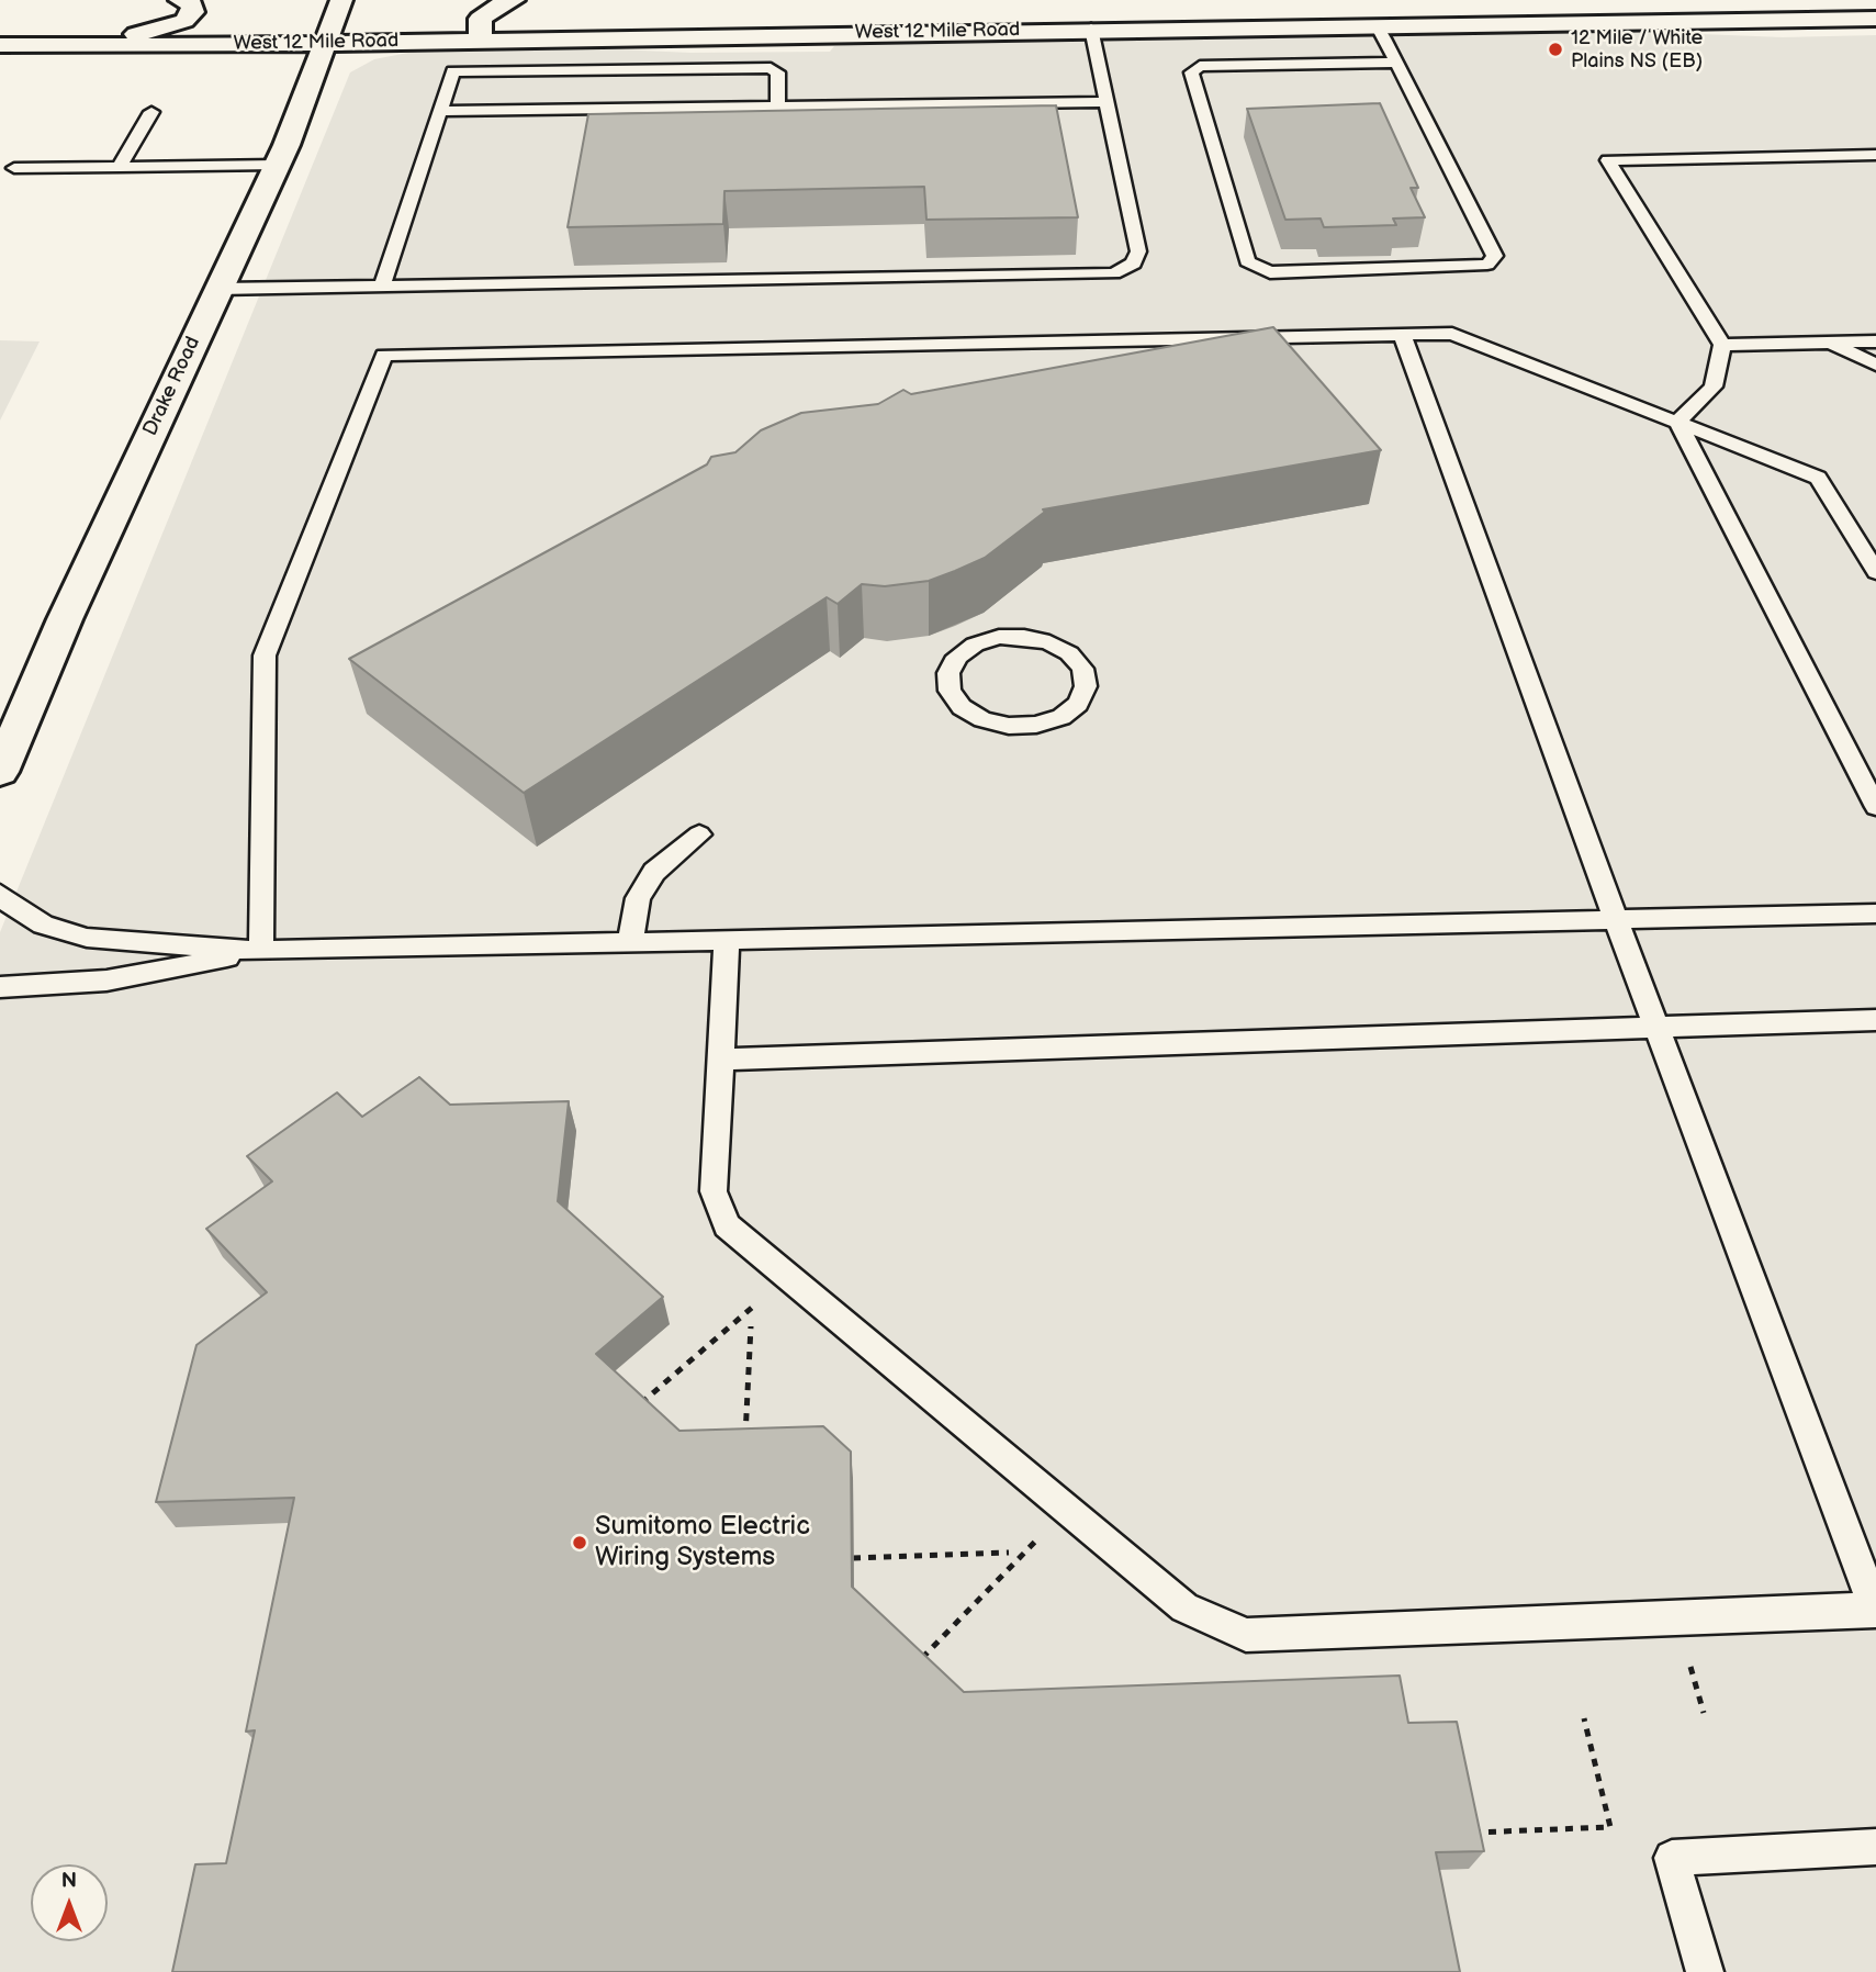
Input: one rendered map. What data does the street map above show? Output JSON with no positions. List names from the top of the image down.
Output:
{
  "streets": {
    "main road": ["West 12 Mile Road", "Drake Road"]
  },
  "crossings": [
    ["West 12 Mile Road", "Drake Road"]
  ],
  "places": ["12 Mile / White Plains NS (EB)", "Sumitomo Electric Wiring Systems"],
  "north": "top"
}
